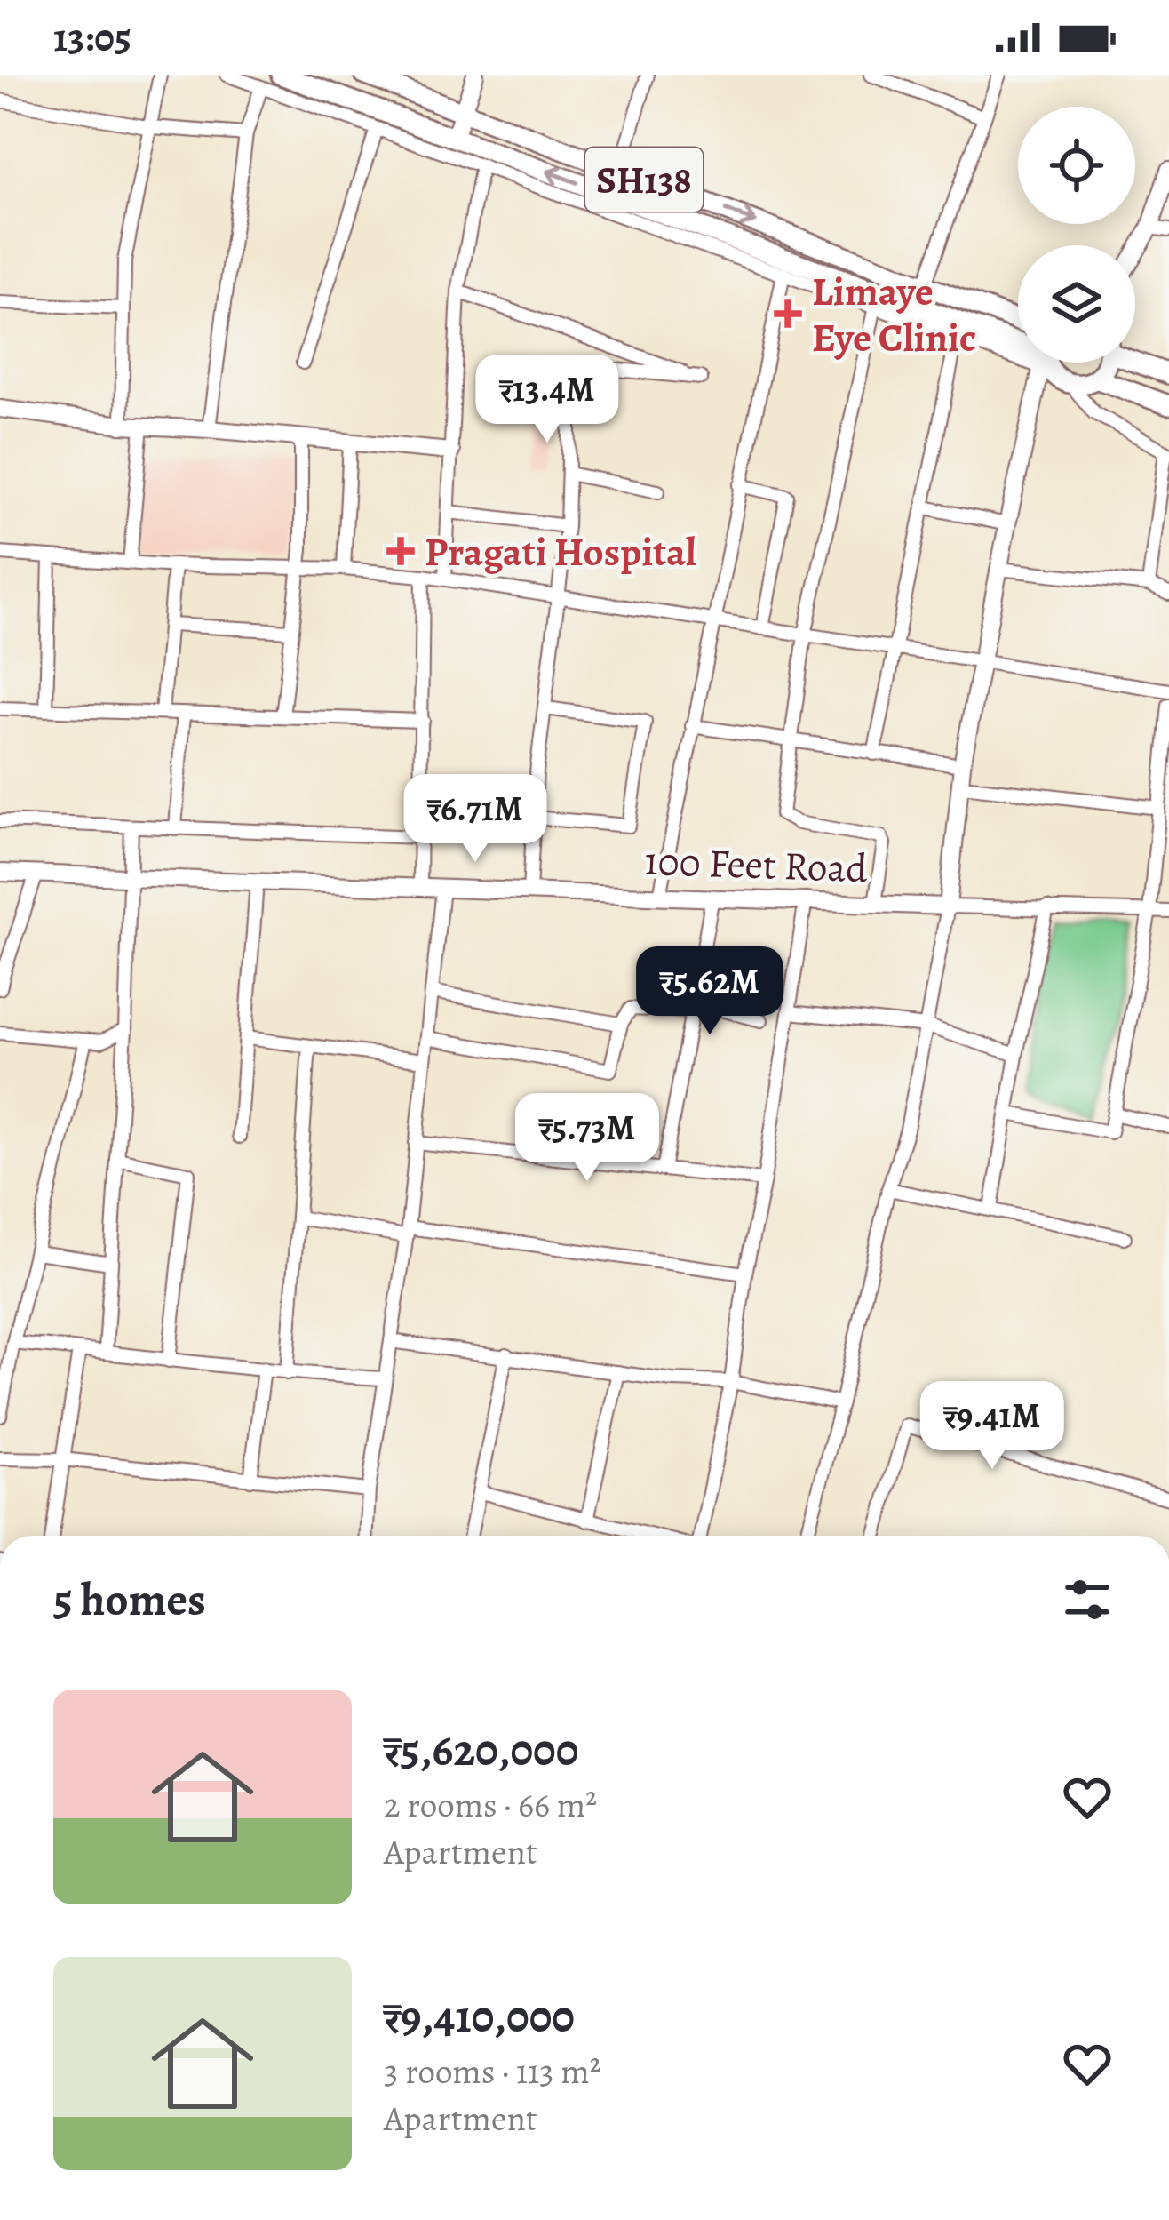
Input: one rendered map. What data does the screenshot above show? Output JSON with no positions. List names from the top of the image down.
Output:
{
  "streets": {
    "highway": ["SH138"],
    "main road": ["100 Feet Road"]
  },
  "places": {
    "health": ["Limaye Eye Clinic", "Pragati Hospital"]
  },
  "page": {
    "status": "13:05",
    "price": [
      "₹13.4M",
      "₹6.71M",
      "₹5.62M",
      "₹5.73M",
      "₹9.41M"
    ],
    "heading": "5 homes",
    "list": [
      {
        "name": "₹5,620,000",
        "note": "2 rooms · 66 m² · Apartment"
      },
      {
        "name": "₹9,410,000",
        "note": "3 rooms · 113 m² · Apartment"
      }
    ]
  }
}
